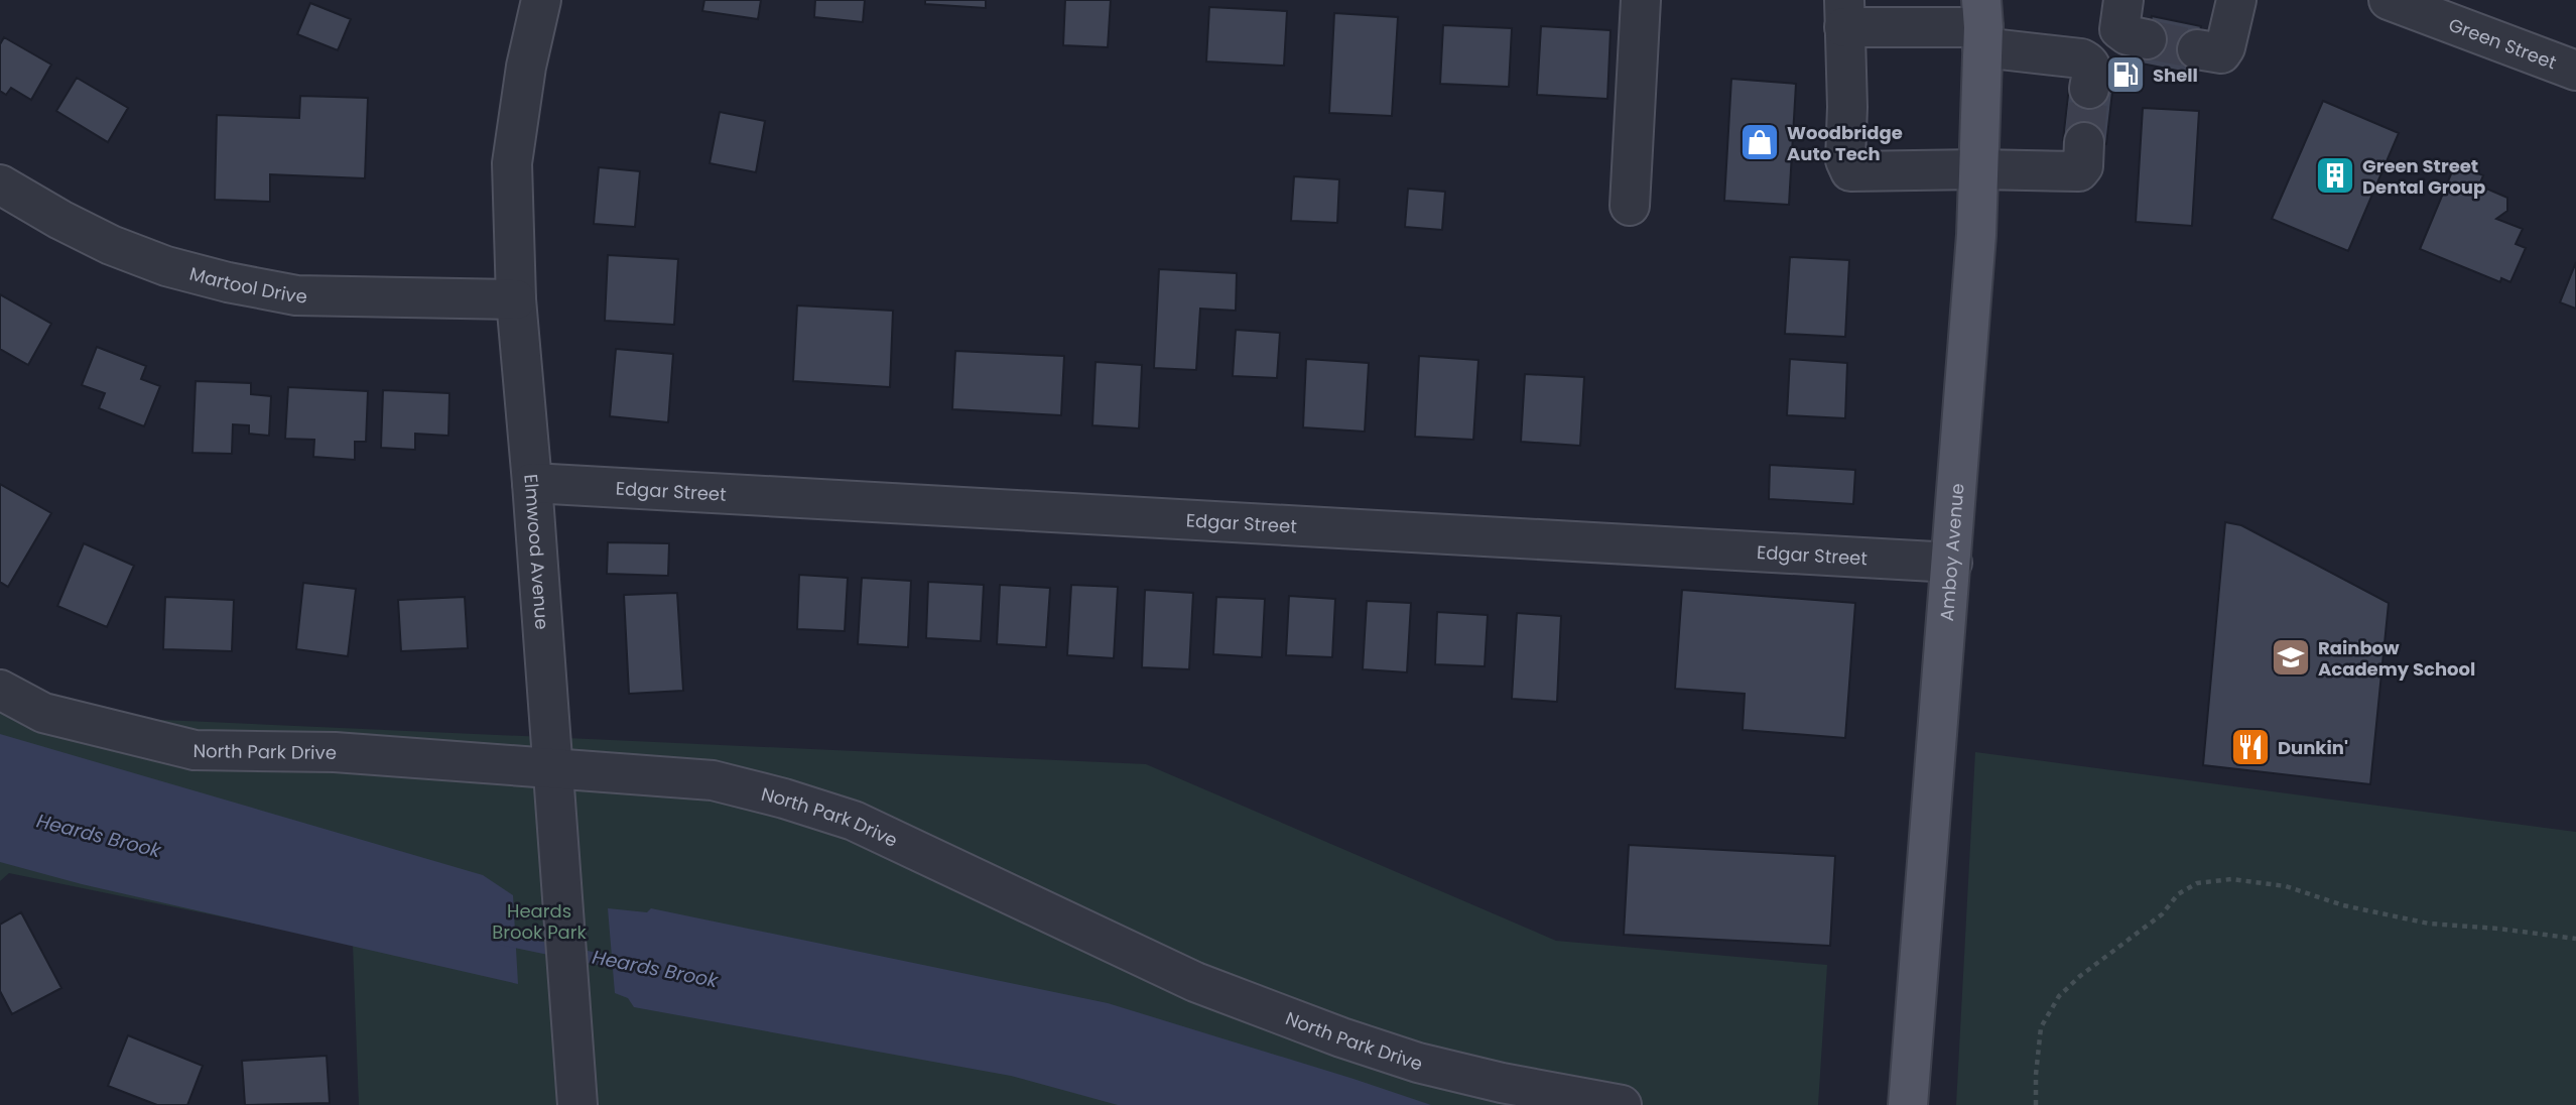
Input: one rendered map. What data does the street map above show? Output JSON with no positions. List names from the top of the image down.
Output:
{
  "streets": {
    "main road": ["Amboy Avenue"],
    "street": [
      "Green Street",
      "Martool Drive",
      "Edgar Street",
      "Elmwood Avenue",
      "North Park Drive"
    ]
  },
  "crossings": [
    ["Martool Drive", "Elmwood Avenue"],
    ["Edgar Street", "Elmwood Avenue"],
    ["Edgar Street", "Amboy Avenue"],
    ["Elmwood Avenue", "North Park Drive"]
  ],
  "water": ["Heards Brook"],
  "parks": ["Heards Brook Park"],
  "places": {
    "fuel station": ["Shell"],
    "shop": ["Woodbridge Auto Tech"],
    "building": ["Green Street Dental Group"],
    "school or university": ["Rainbow Academy School"],
    "restaurant": ["Dunkin'"]
  }
}
